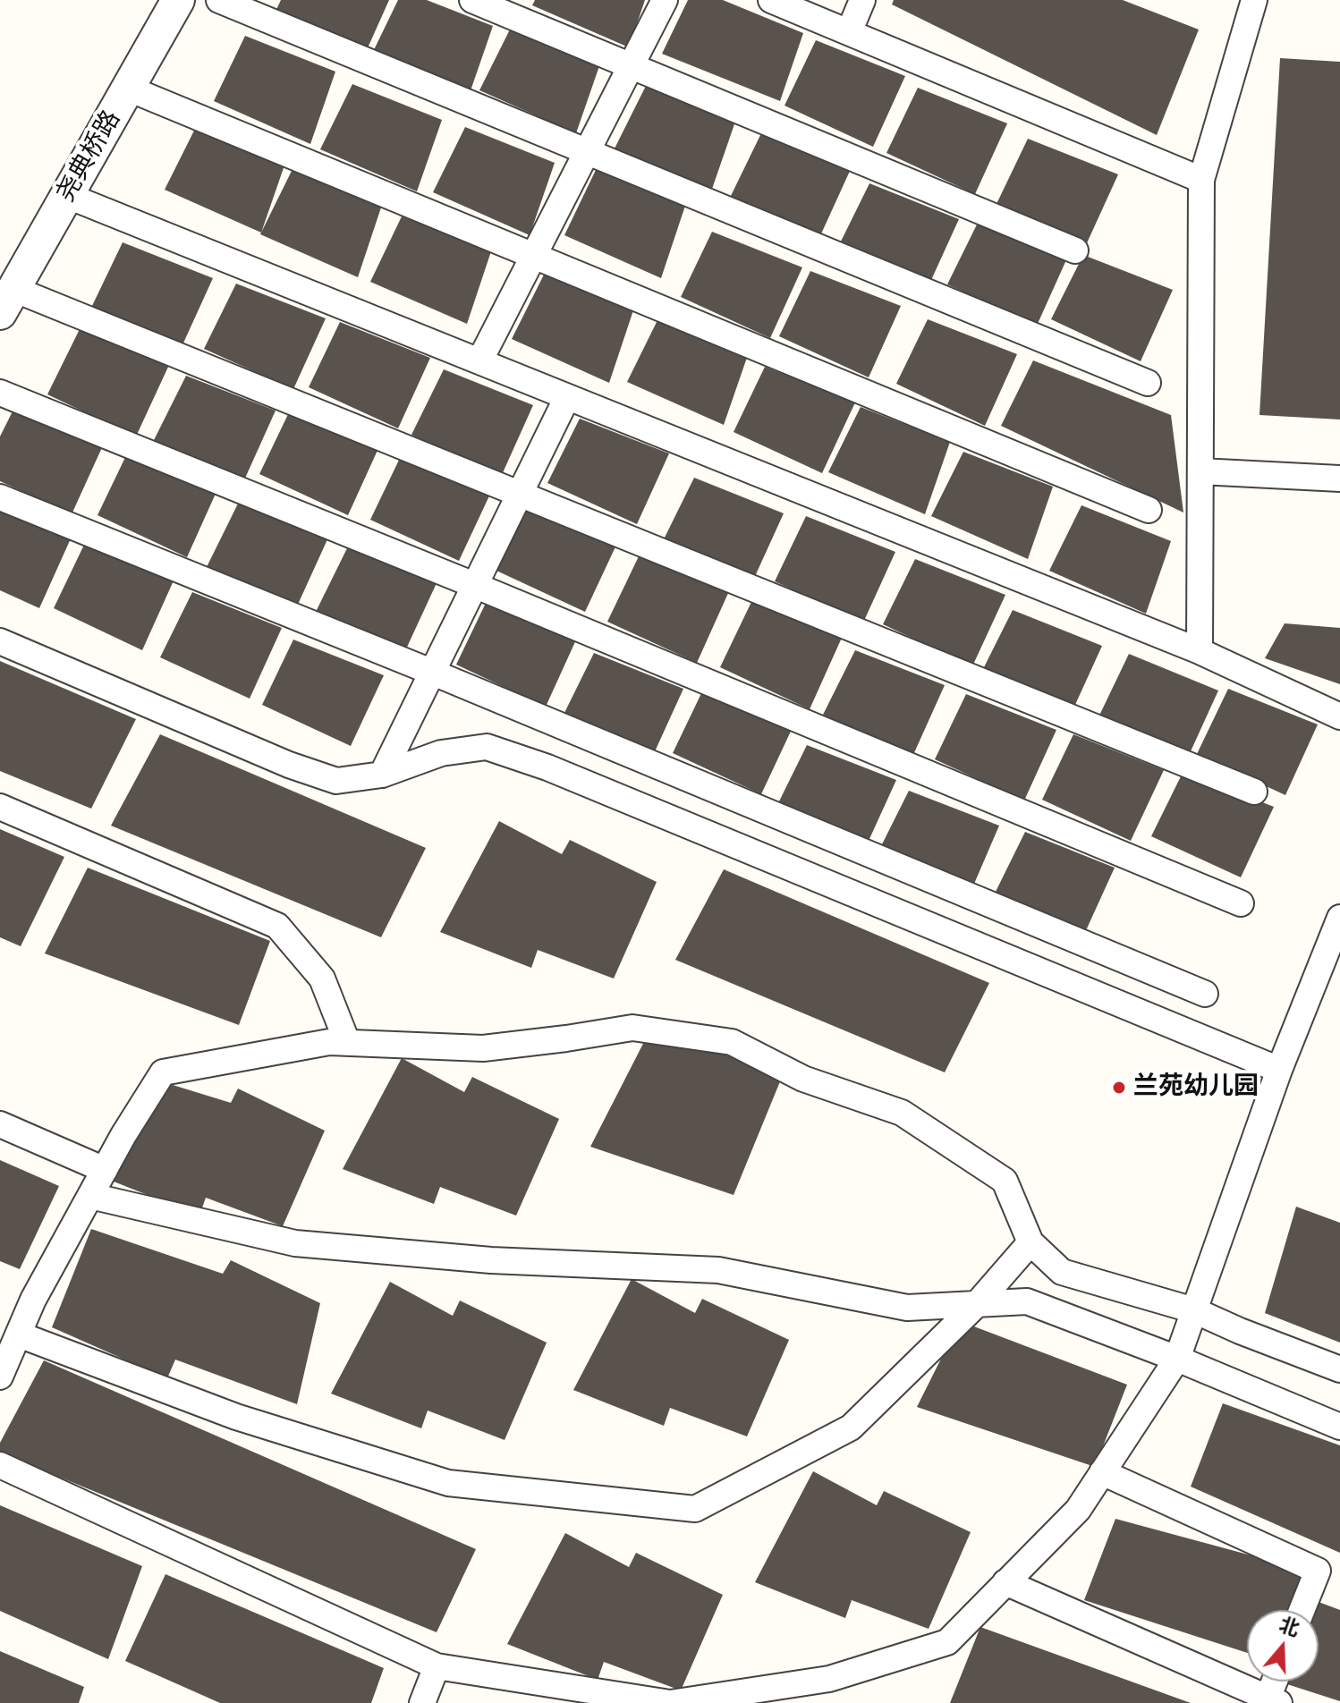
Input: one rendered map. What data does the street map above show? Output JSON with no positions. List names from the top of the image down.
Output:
{
  "streets": {
    "street": ["尧典桥路"]
  },
  "places": ["兰苑幼儿园"],
  "north": "top"
}
